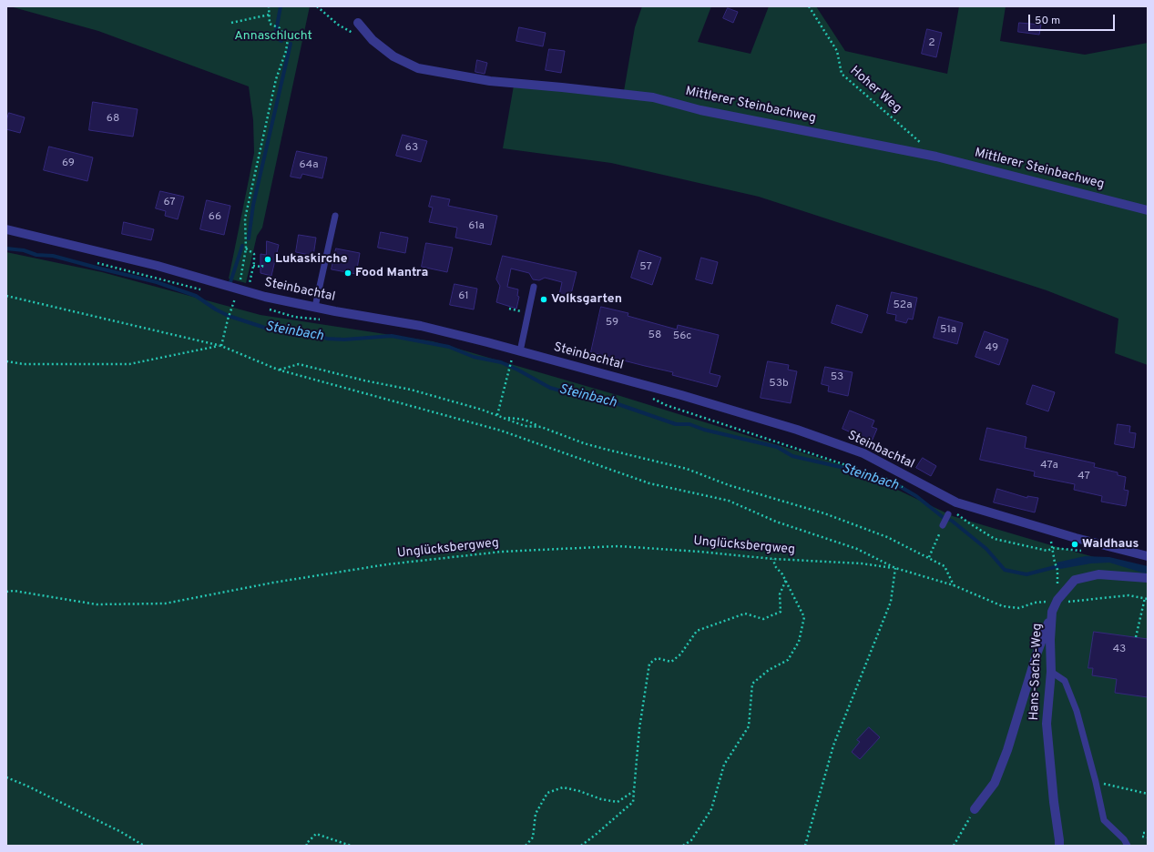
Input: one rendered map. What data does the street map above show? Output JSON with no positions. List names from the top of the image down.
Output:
{
  "streets": {
    "street": ["Mittlerer Steinbachweg", "Steinbachtal", "Hans-Sachs-Weg"],
    "path": ["Hoher Weg", "Unglücksbergweg"]
  },
  "crossings": [
    ["Hoher Weg", "Mittlerer Steinbachweg"]
  ],
  "water": ["Steinbach"],
  "parks": ["Annaschlucht"],
  "places": [
    "Lukaskirche",
    "Food Mantra",
    "Volksgarten",
    "Waldhaus"
  ],
  "house_numbers": [
    "2",
    "68",
    "63",
    "69",
    "64a",
    "67",
    "66",
    "61a",
    "57",
    "61",
    "52a",
    "59",
    "51a",
    "58",
    "56c",
    "49",
    "53",
    "53b",
    "47a",
    "47",
    "43"
  ],
  "scale_bar": "50 m"
}
